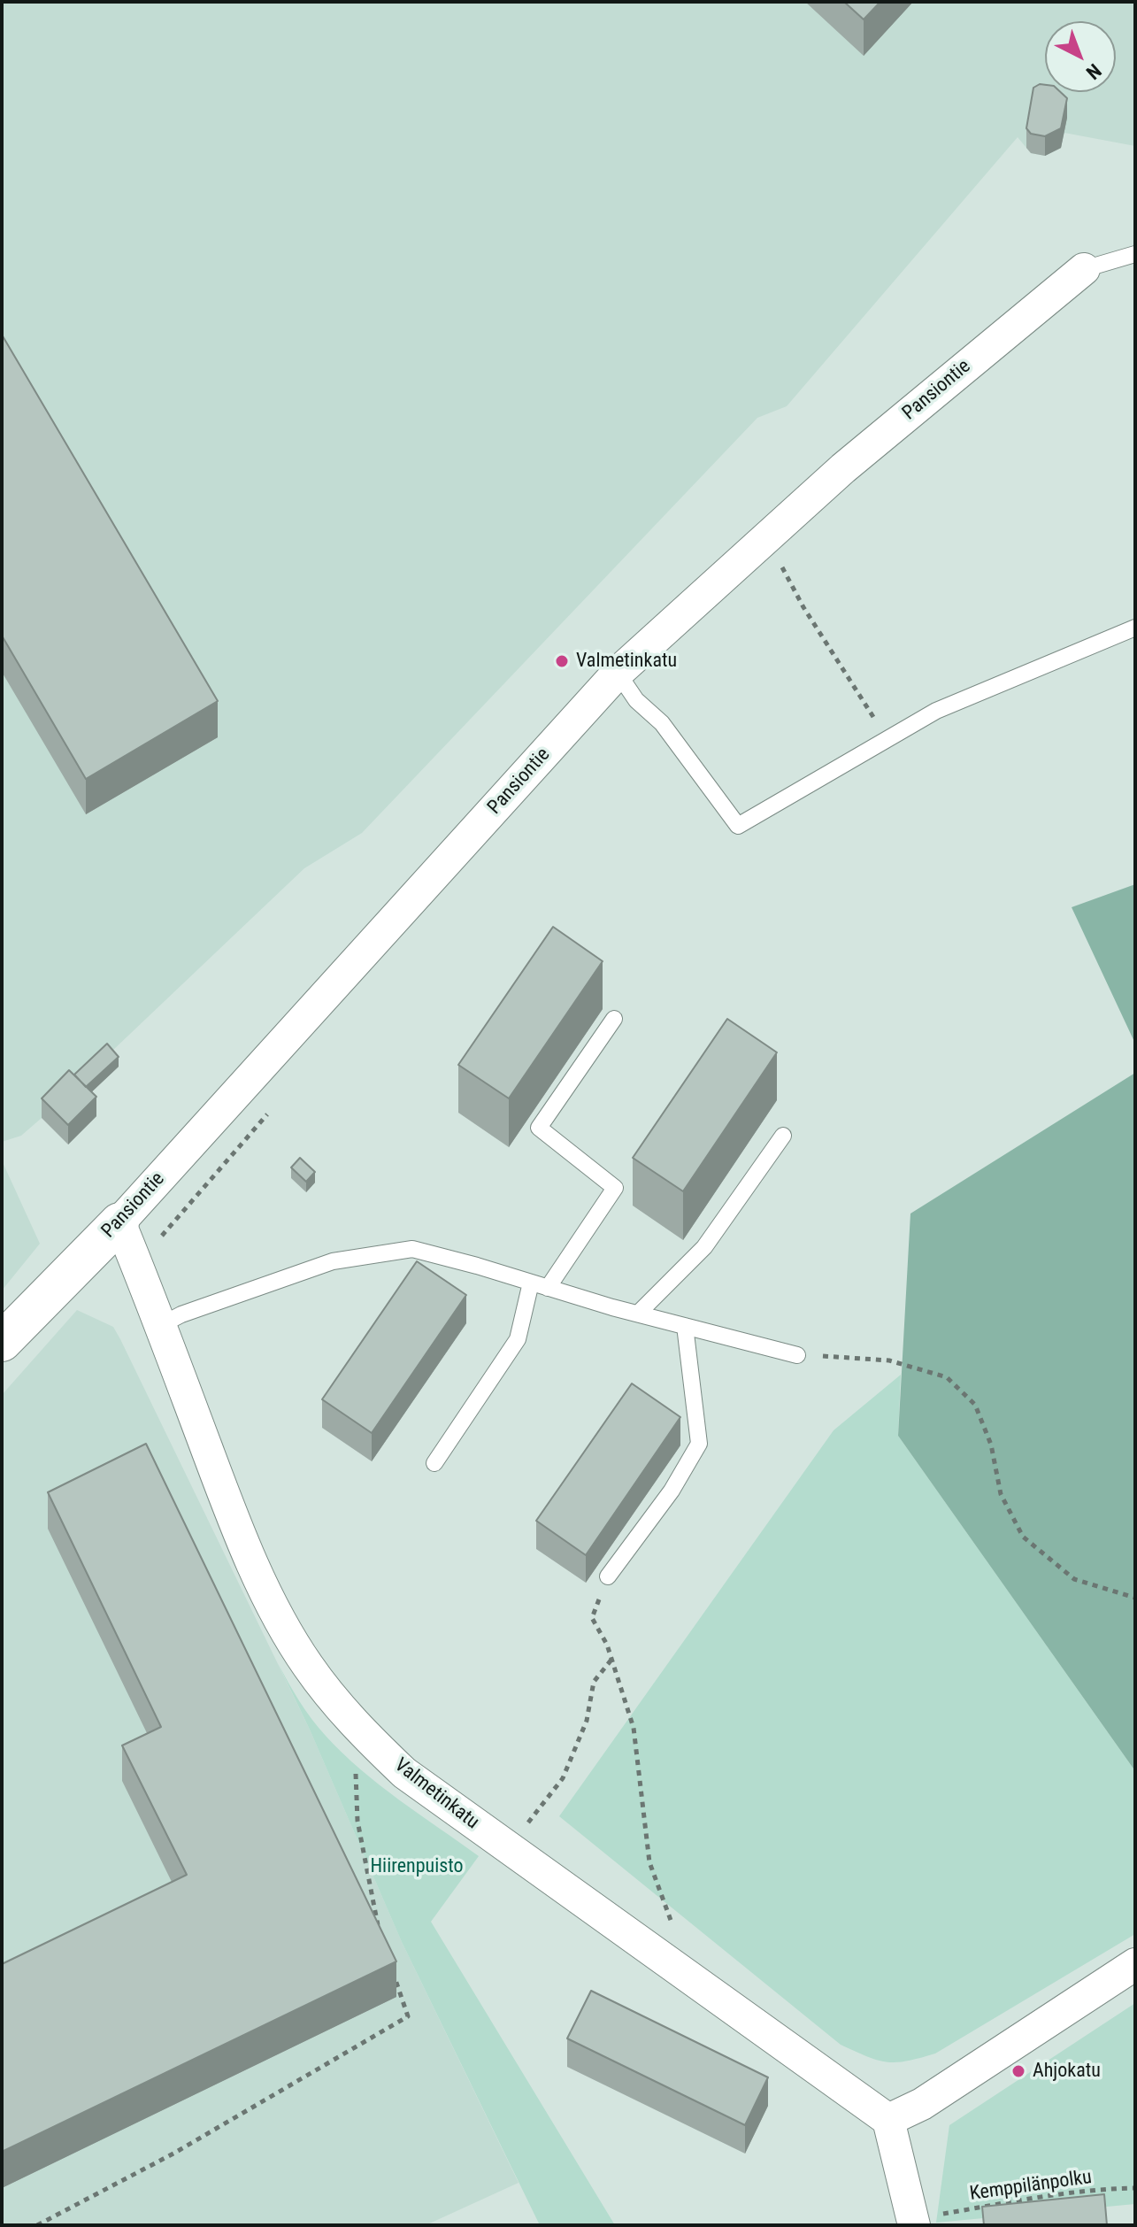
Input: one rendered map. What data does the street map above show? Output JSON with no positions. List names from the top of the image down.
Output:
{
  "streets": {
    "street": ["Pansiontie", "Valmetinkatu"],
    "path": ["Kemppilänpolku"]
  },
  "crossings": [
    ["Pansiontie", "Valmetinkatu"]
  ],
  "parks": ["Hiirenpuisto"],
  "places": ["Valmetinkatu", "Ahjokatu"],
  "north": "bottom right"
}
